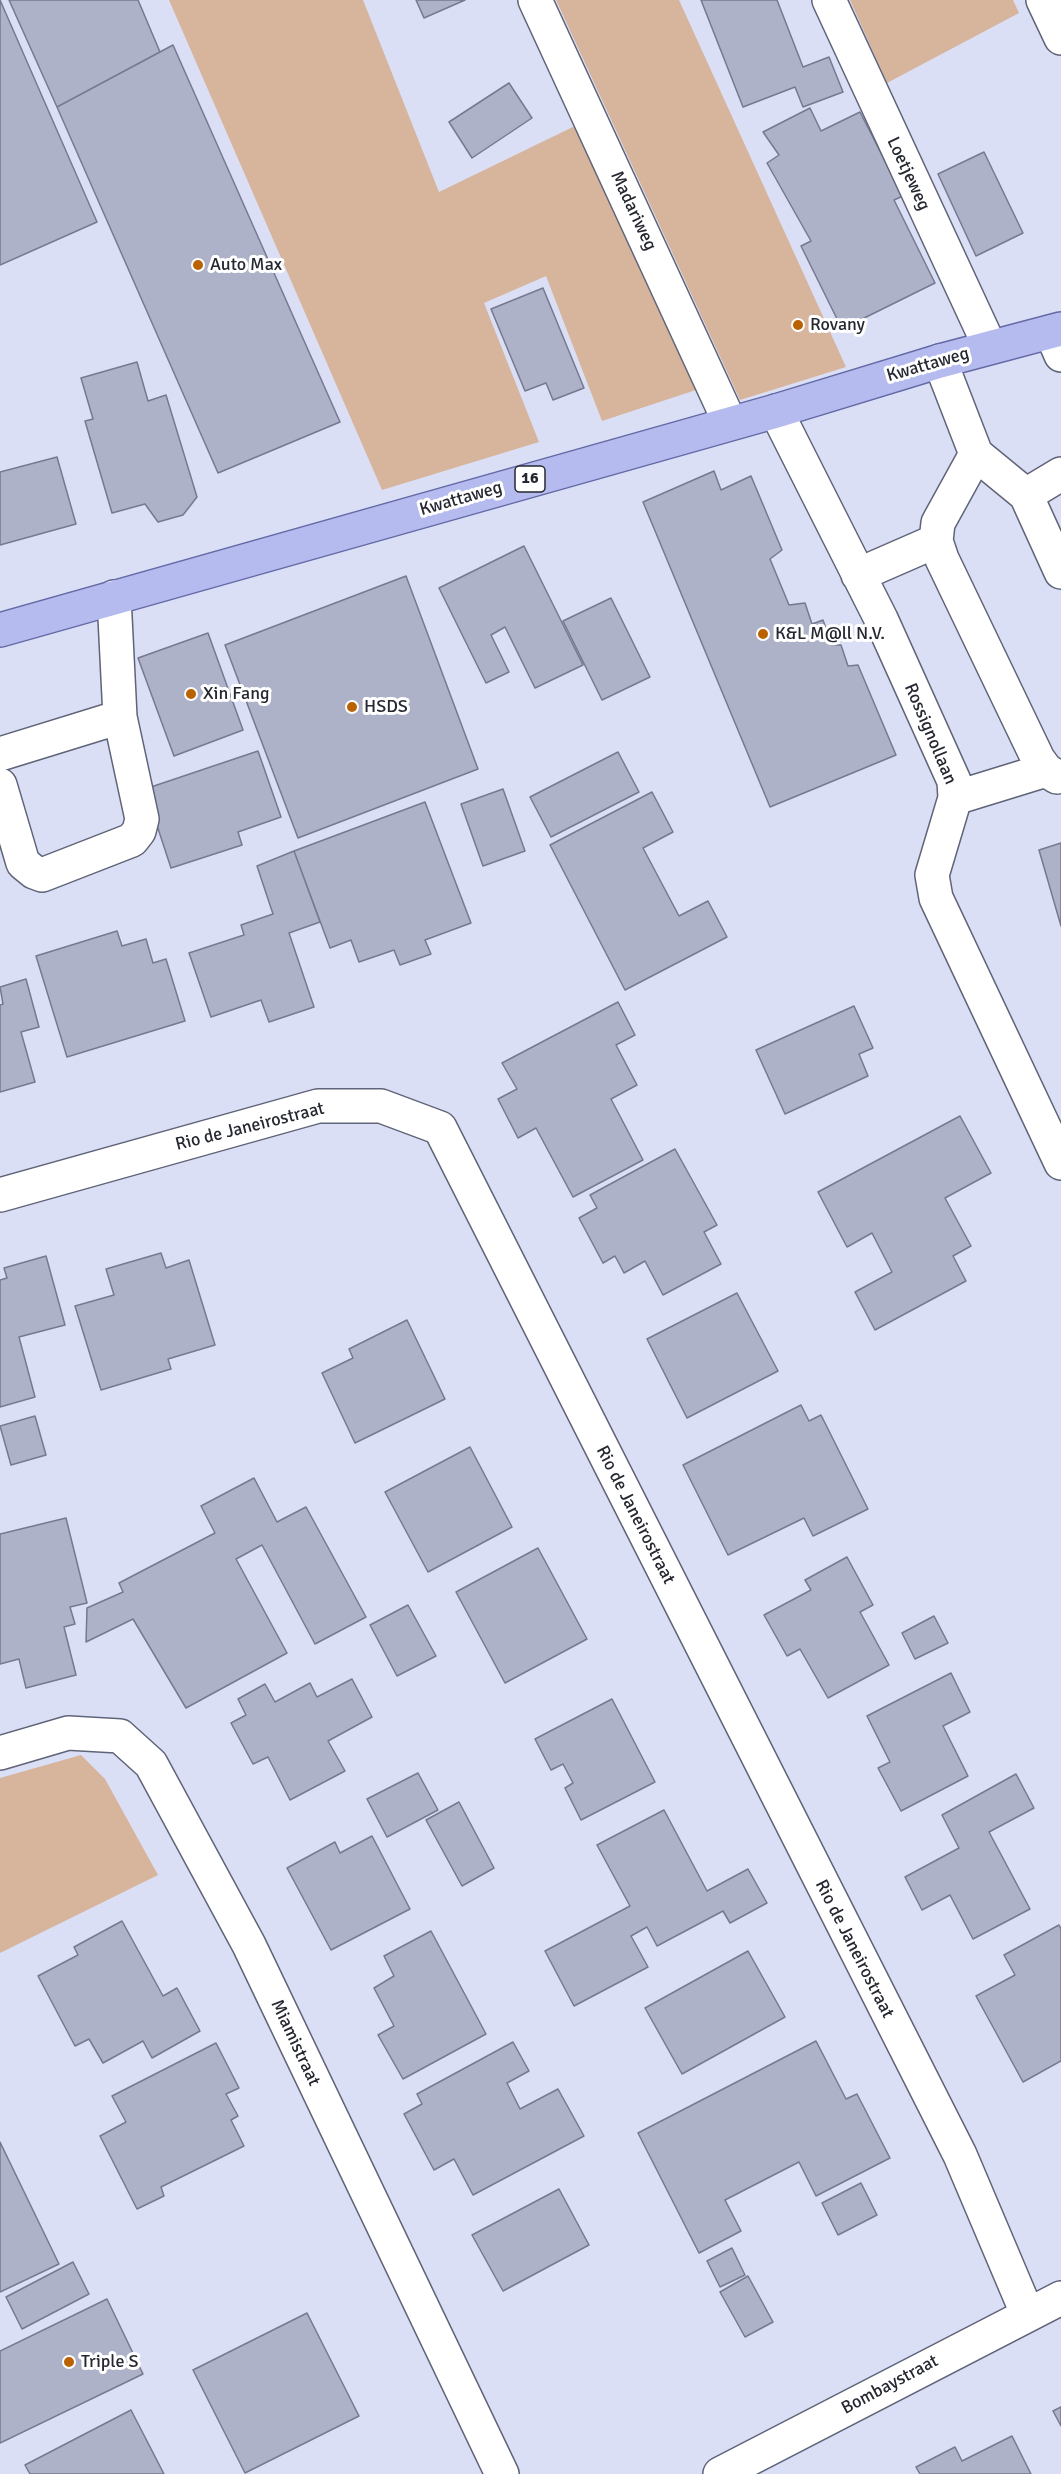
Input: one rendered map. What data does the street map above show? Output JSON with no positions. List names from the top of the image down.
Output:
{
  "streets": {
    "main road": ["Kwattaweg", "16"],
    "street": [
      "Loetjeweg",
      "Madariweg",
      "Rossignollaan",
      "Rio de Janeirostraat",
      "Miamistraat",
      "Bombaystraat"
    ]
  },
  "crossings": [
    ["Loetjeweg", "Kwattaweg"],
    ["Madariweg", "Kwattaweg"],
    ["Kwattaweg", "Rossignollaan"],
    ["Rio de Janeirostraat", "Bombaystraat"]
  ],
  "places": [
    "Auto Max",
    "Rovany",
    "K&L M@ll N.V.",
    "Xin Fang",
    "HSDS",
    "Triple S"
  ]
}
